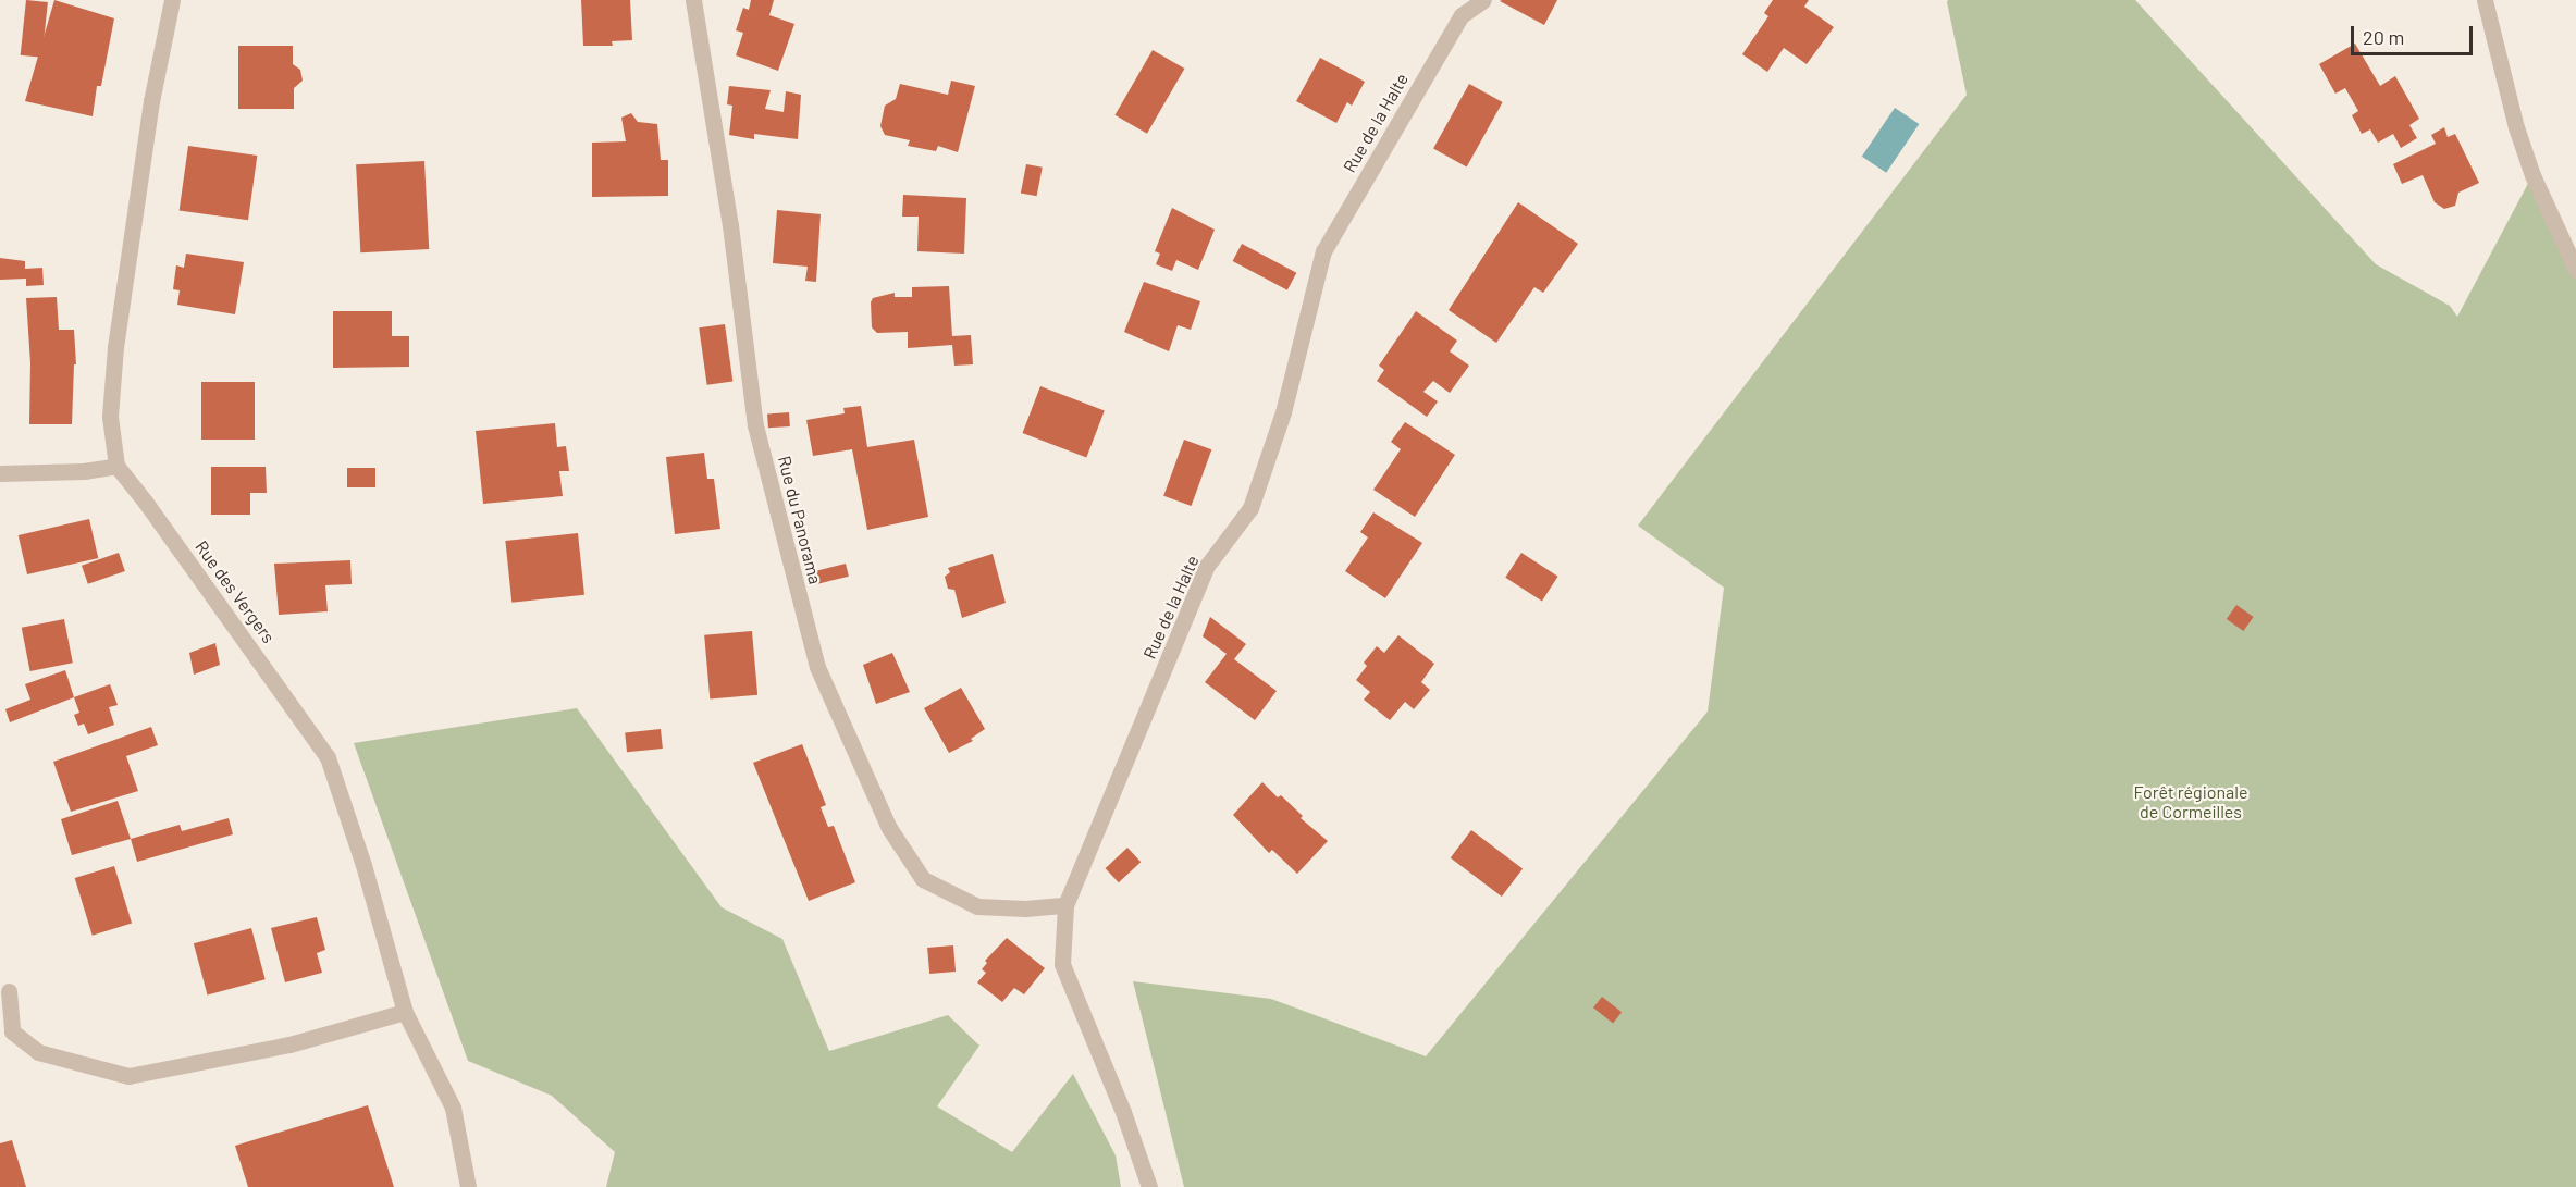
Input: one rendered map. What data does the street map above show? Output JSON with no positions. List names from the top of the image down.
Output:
{
  "streets": {
    "street": ["Rue de la Halte", "Rue du Panorama", "Rue des Vergers"]
  },
  "crossings": [
    ["Rue de la Halte", "Rue du Panorama"]
  ],
  "parks": ["Forêt régionale de Cormeilles"],
  "scale_bar": "20 m"
}
